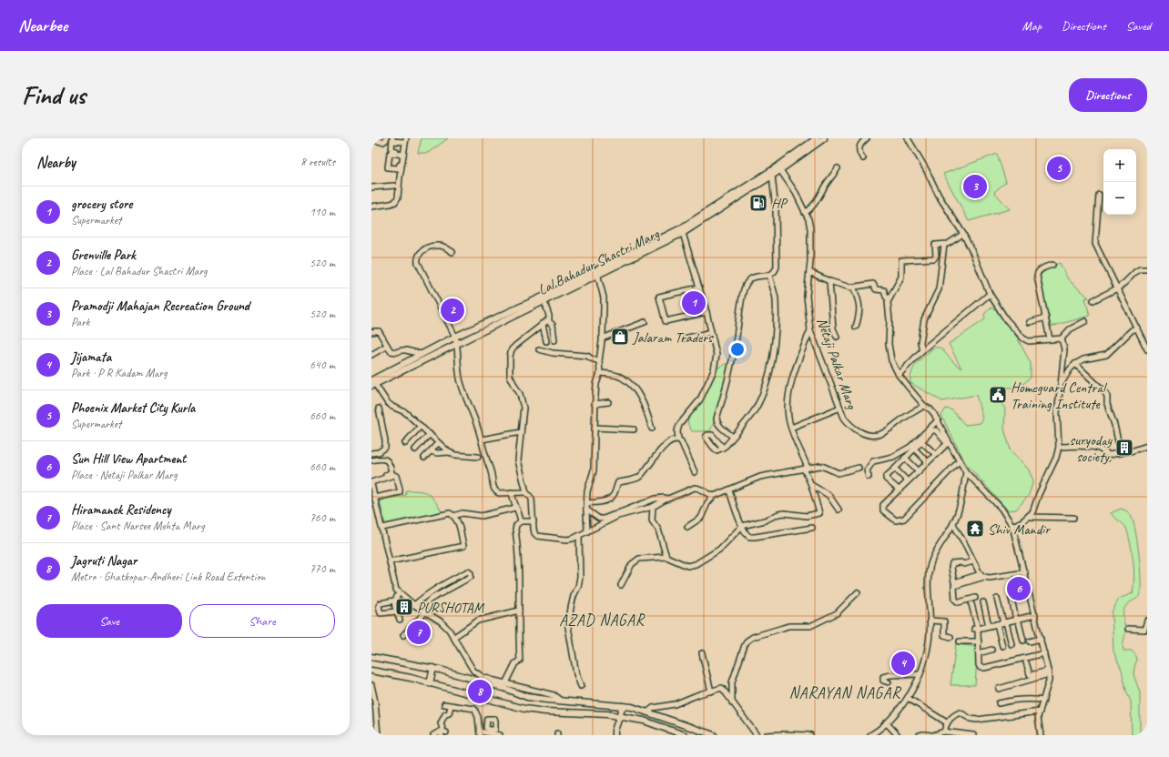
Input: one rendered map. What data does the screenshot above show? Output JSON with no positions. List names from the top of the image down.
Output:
{
  "streets": {
    "main road": ["Lal Bahadur Shastri Marg"],
    "street": ["Netaji Palkar Marg"]
  },
  "crossings": [
    ["Lal Bahadur Shastri Marg", "Netaji Palkar Marg"]
  ],
  "districts": ["AZAD NAGAR", "NARAYAN NAGAR"],
  "places": {
    "fuel station": ["HP"],
    "shop": ["Jalaram Traders"],
    "public building": ["Homeguard Central Training Institute"],
    "building": ["suryoday society,", "PURSHOTAM"],
    "temple": ["Shiv Mandir"]
  },
  "page": {
    "header": "Nearbee",
    "nav": ["Map", "Directions", "Saved"],
    "buttons": [
      "Directions",
      ["Save", "Share"]
    ],
    "title": "Find us",
    "heading": ["Nearby", "8 results"],
    "map_buttons": ["+", "−"],
    "pins": [
      "5",
      "3",
      "1",
      "2",
      "6",
      "7",
      "4",
      "8"
    ],
    "list": [
      {
        "mark": "1",
        "name": "grocery store",
        "note": "Supermarket",
        "value": "110 m"
      },
      {
        "mark": "2",
        "name": "Grenville Park",
        "note": "Place · Lal Bahadur Shastri Marg",
        "value": "520 m"
      },
      {
        "mark": "3",
        "name": "Pramodji Mahajan Recreation Ground",
        "note": "Park",
        "value": "520 m"
      },
      {
        "mark": "4",
        "name": "Jijamata",
        "note": "Park · P R Kadam Marg",
        "value": "640 m"
      },
      {
        "mark": "5",
        "name": "Phoenix Market City Kurla",
        "note": "Supermarket",
        "value": "660 m"
      },
      {
        "mark": "6",
        "name": "Sun Hill View Apartment",
        "note": "Place · Netaji Palkar Marg",
        "value": "660 m"
      },
      {
        "mark": "7",
        "name": "Hiramanek Residency",
        "note": "Place · Sant Narsee Mehta Marg",
        "value": "760 m"
      },
      {
        "mark": "8",
        "name": "Jagruti Nagar",
        "note": "Metro · Ghatkopar-Andheri Link Road Extention",
        "value": "770 m"
      }
    ]
  }
}
